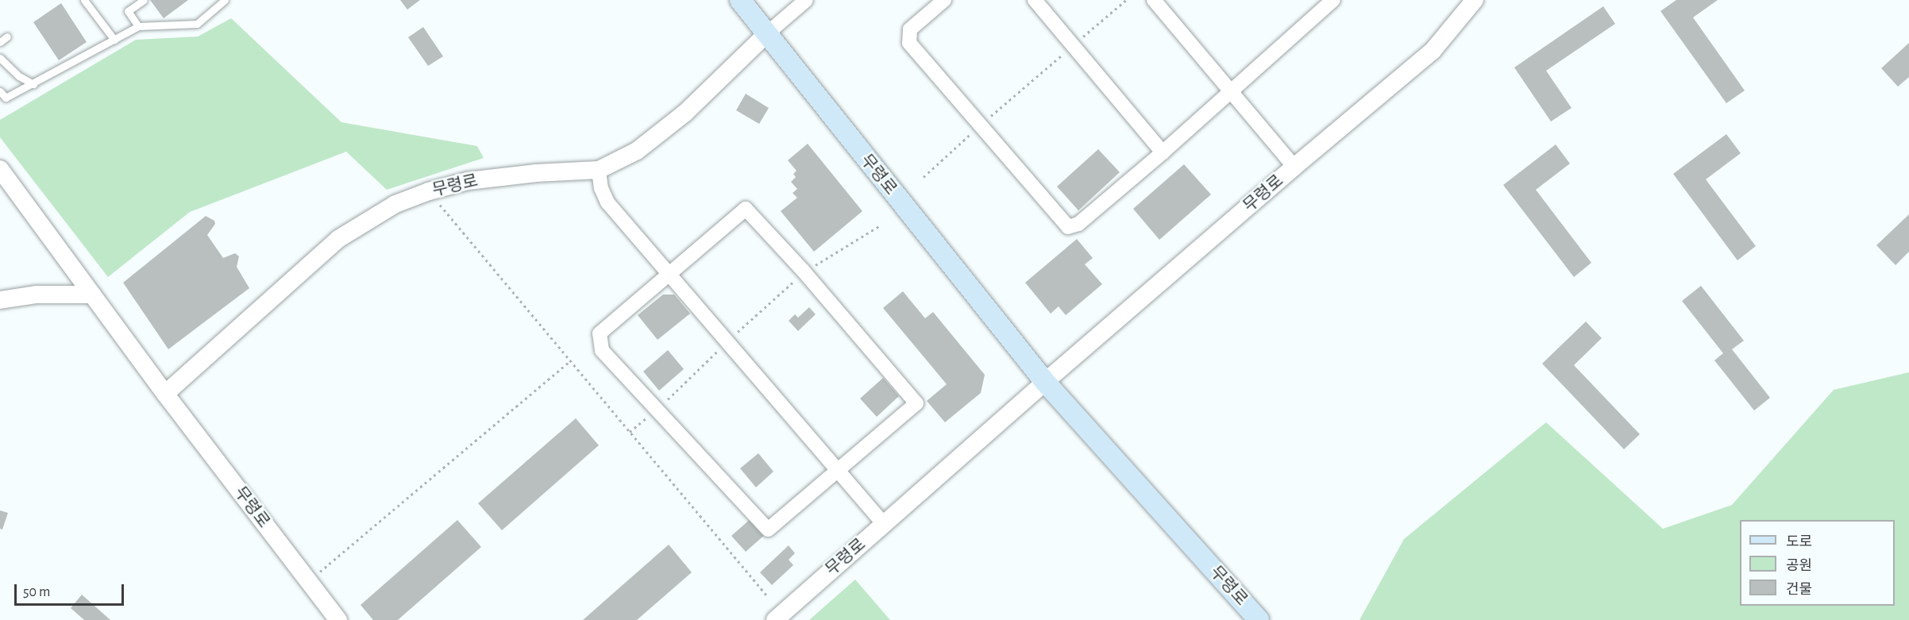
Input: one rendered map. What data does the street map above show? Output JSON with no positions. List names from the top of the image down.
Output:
{
  "streets": {
    "main road": ["무령로"]
  },
  "legend": ["도로", "공원", "건물"],
  "scale_bar": "50 m"
}
